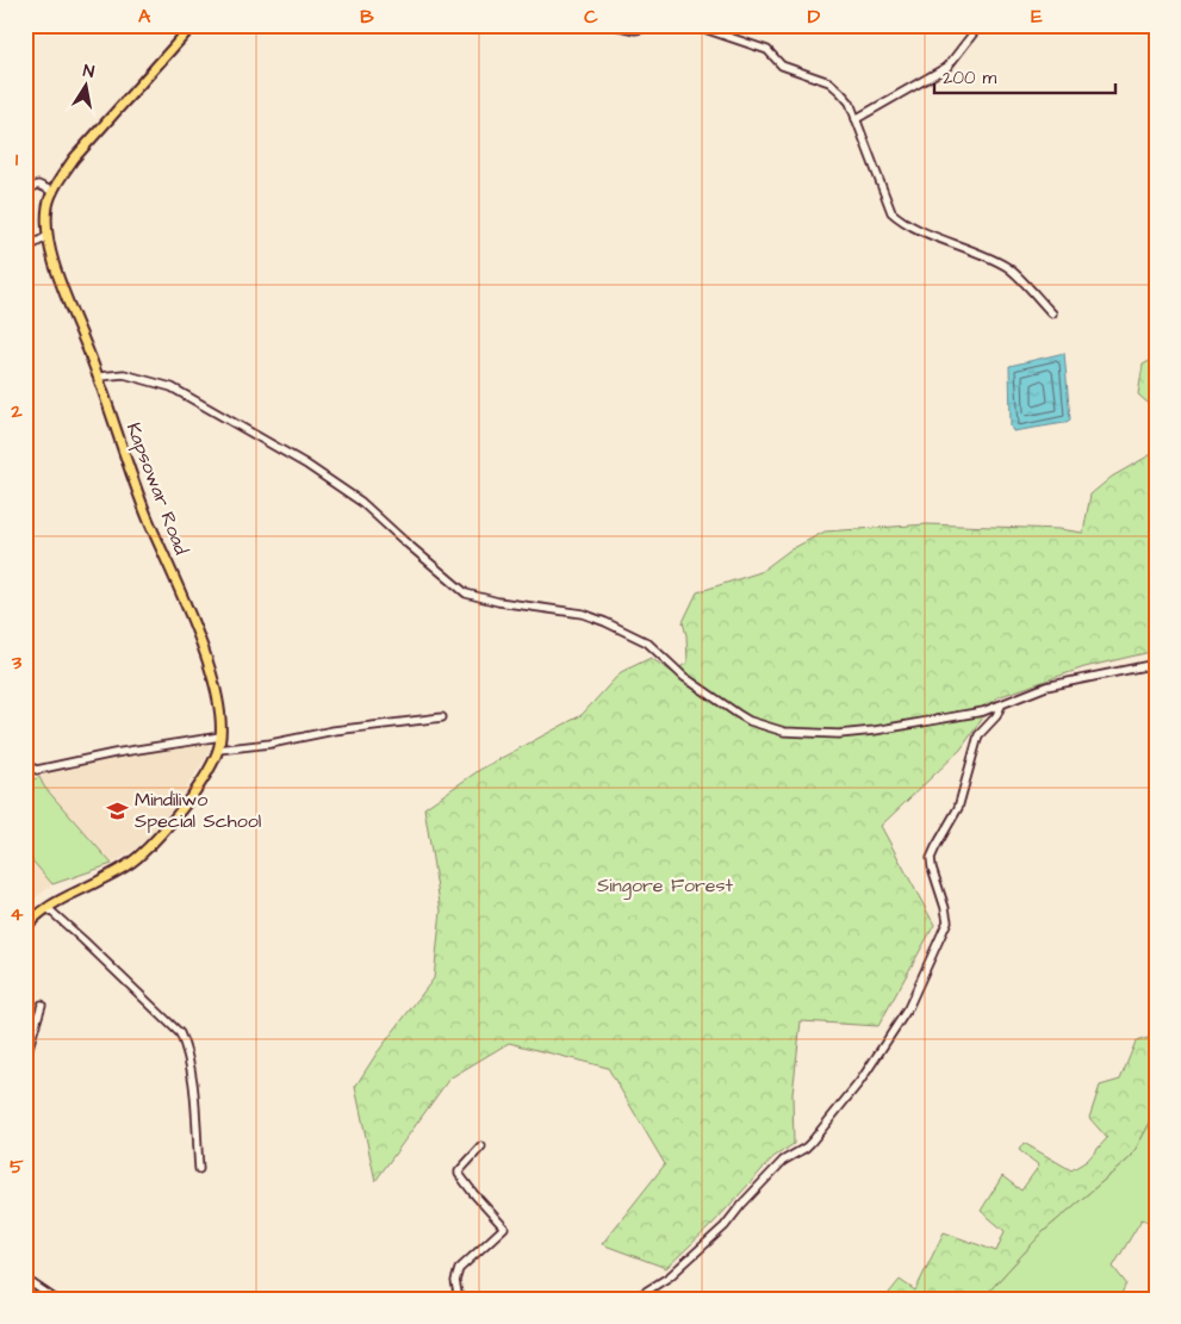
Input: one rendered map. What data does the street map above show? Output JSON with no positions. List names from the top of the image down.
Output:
{
  "streets": {
    "main road": ["Kapsowar Road"]
  },
  "parks": ["Singore Forest"],
  "places": {
    "school or university": ["Mindiliwo Special School"]
  },
  "scale_bar": "200 m",
  "north": "top",
  "grid": {
    "columns": [
      "A",
      "B",
      "C",
      "D",
      "E"
    ],
    "rows": [
      "1",
      "2",
      "3",
      "4",
      "5"
    ]
  }
}
